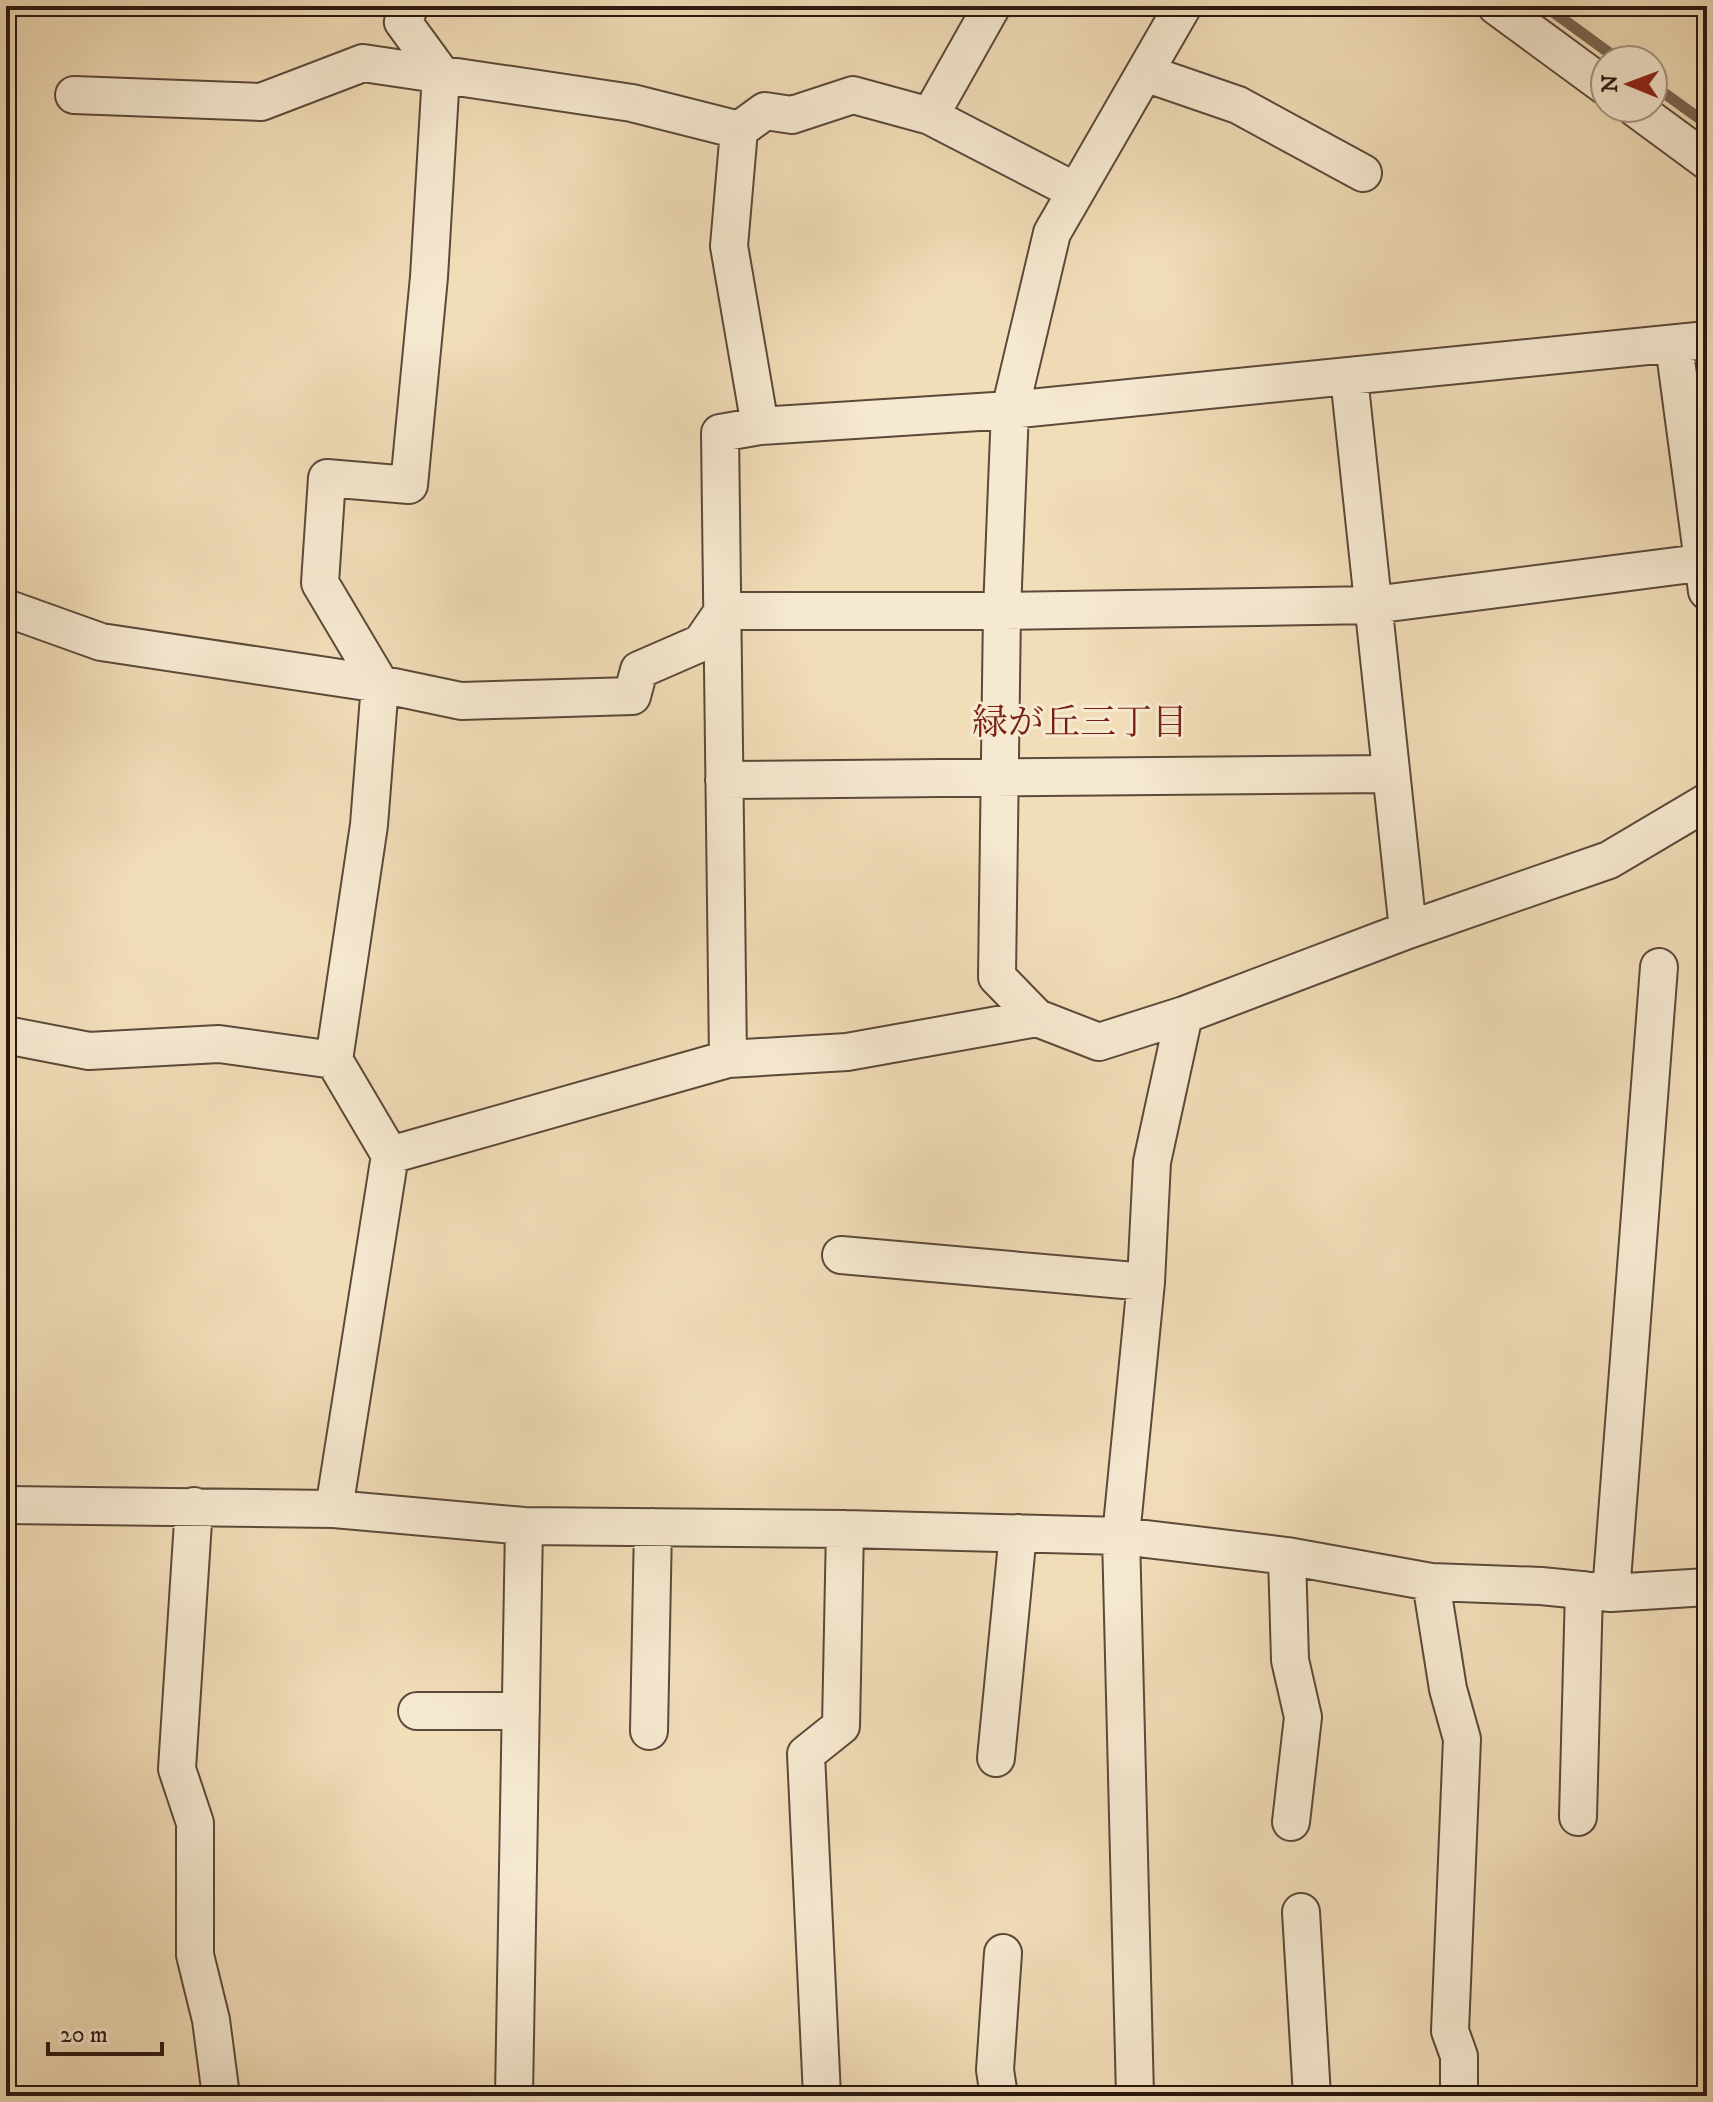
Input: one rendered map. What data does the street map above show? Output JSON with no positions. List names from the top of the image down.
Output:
{
  "districts": ["緑が丘三丁目"],
  "scale_bar": "20 m",
  "north": "left"
}
